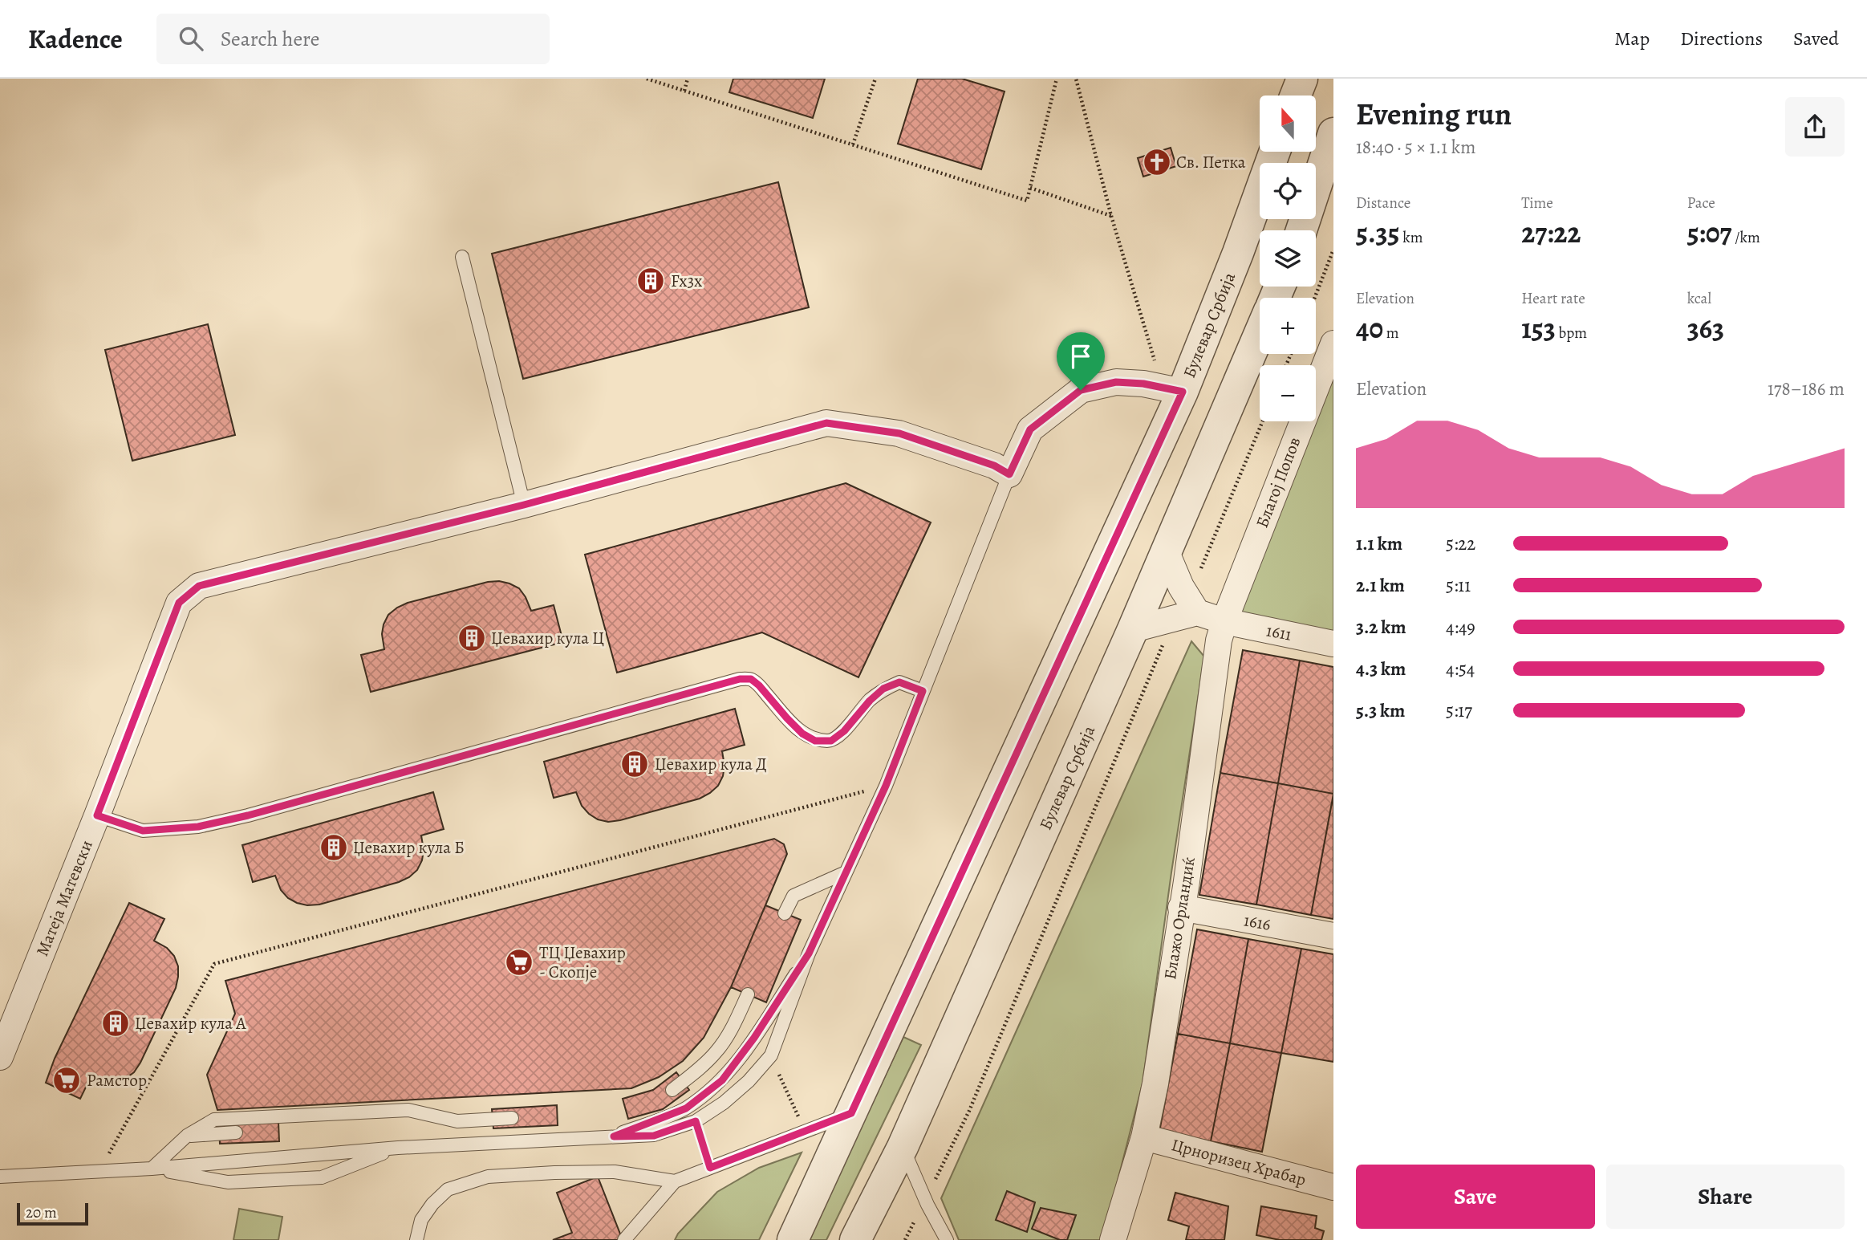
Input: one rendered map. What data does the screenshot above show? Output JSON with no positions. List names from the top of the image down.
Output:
{
  "streets": {
    "street": [
      "Булевар Србија",
      "Благој Попов",
      "1611",
      "Матеја Матевски",
      "Блажо Орландиќ",
      "1616",
      "Црноризец Храбар"
    ]
  },
  "crossings": [
    ["Благој Попов", "1611"],
    ["Благој Попов", "Блажо Орландиќ"],
    ["1611", "Блажо Орландиќ"],
    ["Блажо Орландиќ", "1616"],
    ["Блажо Орландиќ", "Црноризец Храбар"]
  ],
  "places": {
    "church": ["Св. Петка"],
    "building": [
      "Fx3x",
      "Џевахир кула Ц",
      "Џевахир кула Д",
      "Џевахир кула Б",
      "Џевахир кула А"
    ],
    "supermarket": ["ТЦ Џевахир - Скопје", "Рамстор"]
  },
  "scale_bar": "20 m",
  "north": "top",
  "page": {
    "header": "Kadence",
    "search": "Search here",
    "nav": ["Map", "Directions", "Saved"],
    "heading": ["Evening run", "18:40 · 5 × 1.1 km"],
    "map_buttons": ["+", "−"],
    "stats": [
      ["Distance", "5.35 km"],
      ["Time", "27:22"],
      ["Pace", "5:07 /km"],
      ["Elevation", "40 m"],
      ["Heart rate", "153 bpm"],
      ["kcal", "363"]
    ],
    "chart": ["Elevation", "178–186 m"],
    "list": [
      {
        "name": "1.1 km",
        "note": "5:22"
      },
      {
        "name": "2.1 km",
        "note": "5:11"
      },
      {
        "name": "3.2 km",
        "note": "4:49"
      },
      {
        "name": "4.3 km",
        "note": "4:54"
      },
      {
        "name": "5.3 km",
        "note": "5:17"
      }
    ],
    "buttons": ["Save", "Share"],
    "scale": "20 m"
  }
}
